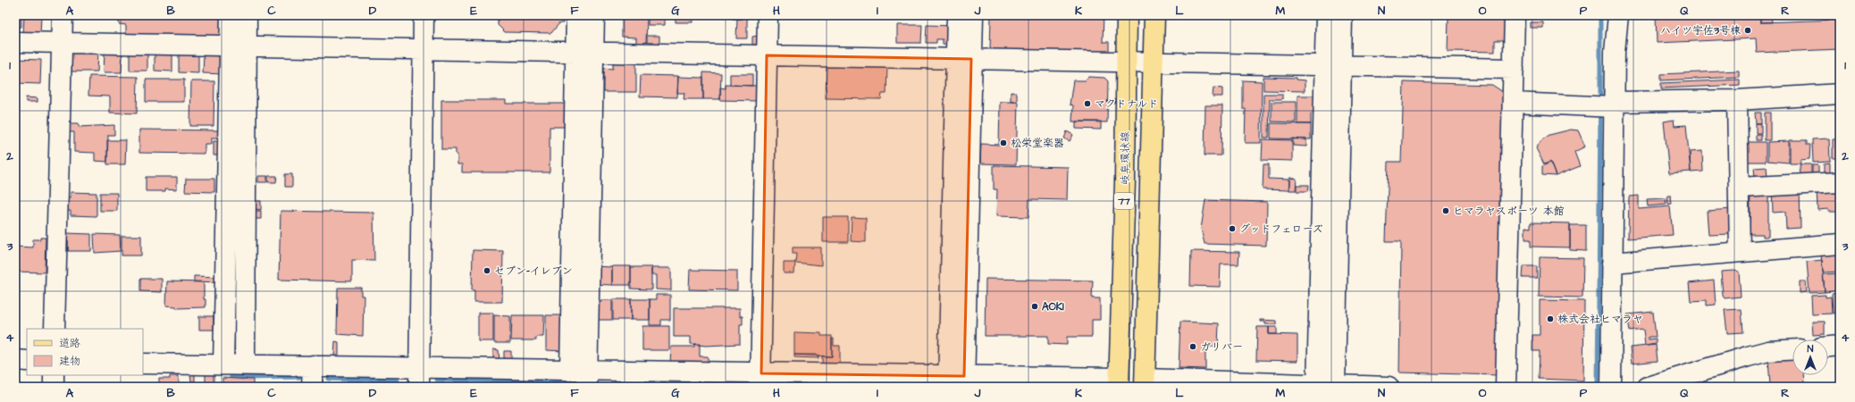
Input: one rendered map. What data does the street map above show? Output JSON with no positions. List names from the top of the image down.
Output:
{
  "streets": {
    "main road": ["岐阜環状線", "77"]
  },
  "places": [
    "ハイツ宇佐3号棟",
    "マクドナルド",
    "松栄堂楽器",
    "ヒマラヤスポーツ 本館",
    "グッドフェローズ",
    "セブン-イレブン",
    "AOKI",
    "株式会社ヒマラヤ",
    "ガリバー"
  ],
  "legend": ["道路", "建物"],
  "north": "top",
  "grid": {
    "columns": [
      "A",
      "B",
      "C",
      "D",
      "E",
      "F",
      "G",
      "H",
      "I",
      "J",
      "K",
      "L",
      "M",
      "N",
      "O",
      "P",
      "Q",
      "R"
    ],
    "rows": [
      "1",
      "2",
      "3",
      "4"
    ]
  }
}
